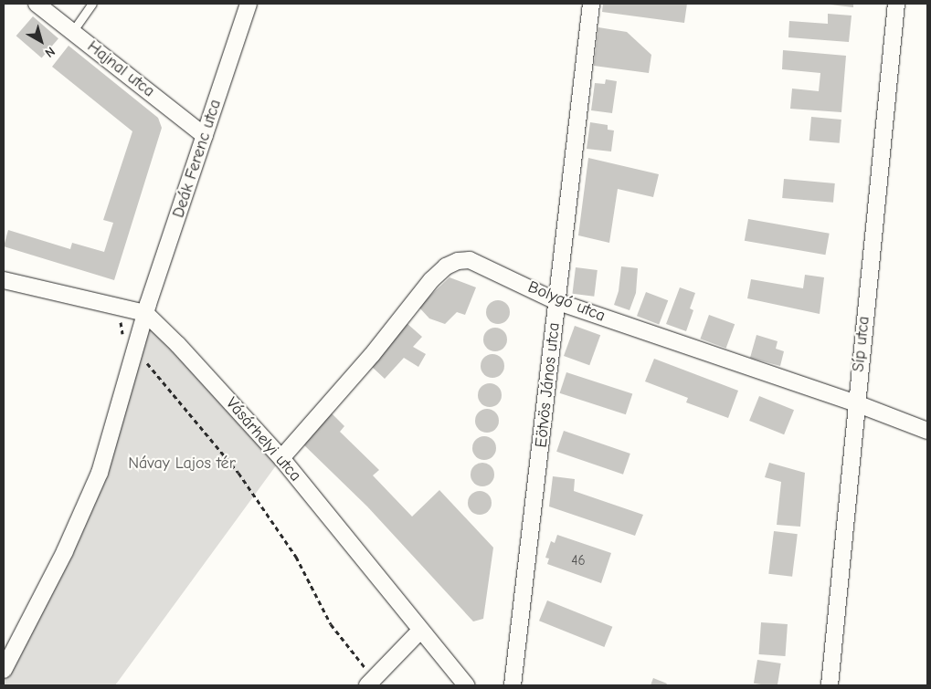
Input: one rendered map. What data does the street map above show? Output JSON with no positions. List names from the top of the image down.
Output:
{
  "streets": {
    "street": [
      "Hajnal utca",
      "Deák Ferenc utca",
      "Bolygó utca",
      "Síp utca",
      "Eötvös János utca",
      "Vásárhelyi utca"
    ]
  },
  "crossings": [
    ["Hajnal utca", "Deák Ferenc utca"],
    ["Deák Ferenc utca", "Vásárhelyi utca"],
    ["Bolygó utca", "Síp utca"],
    ["Bolygó utca", "Eötvös János utca"],
    ["Bolygó utca", "Vásárhelyi utca"]
  ],
  "parks": ["Návay Lajos tér"],
  "house_numbers": ["46"],
  "north": "bottom right"
}
